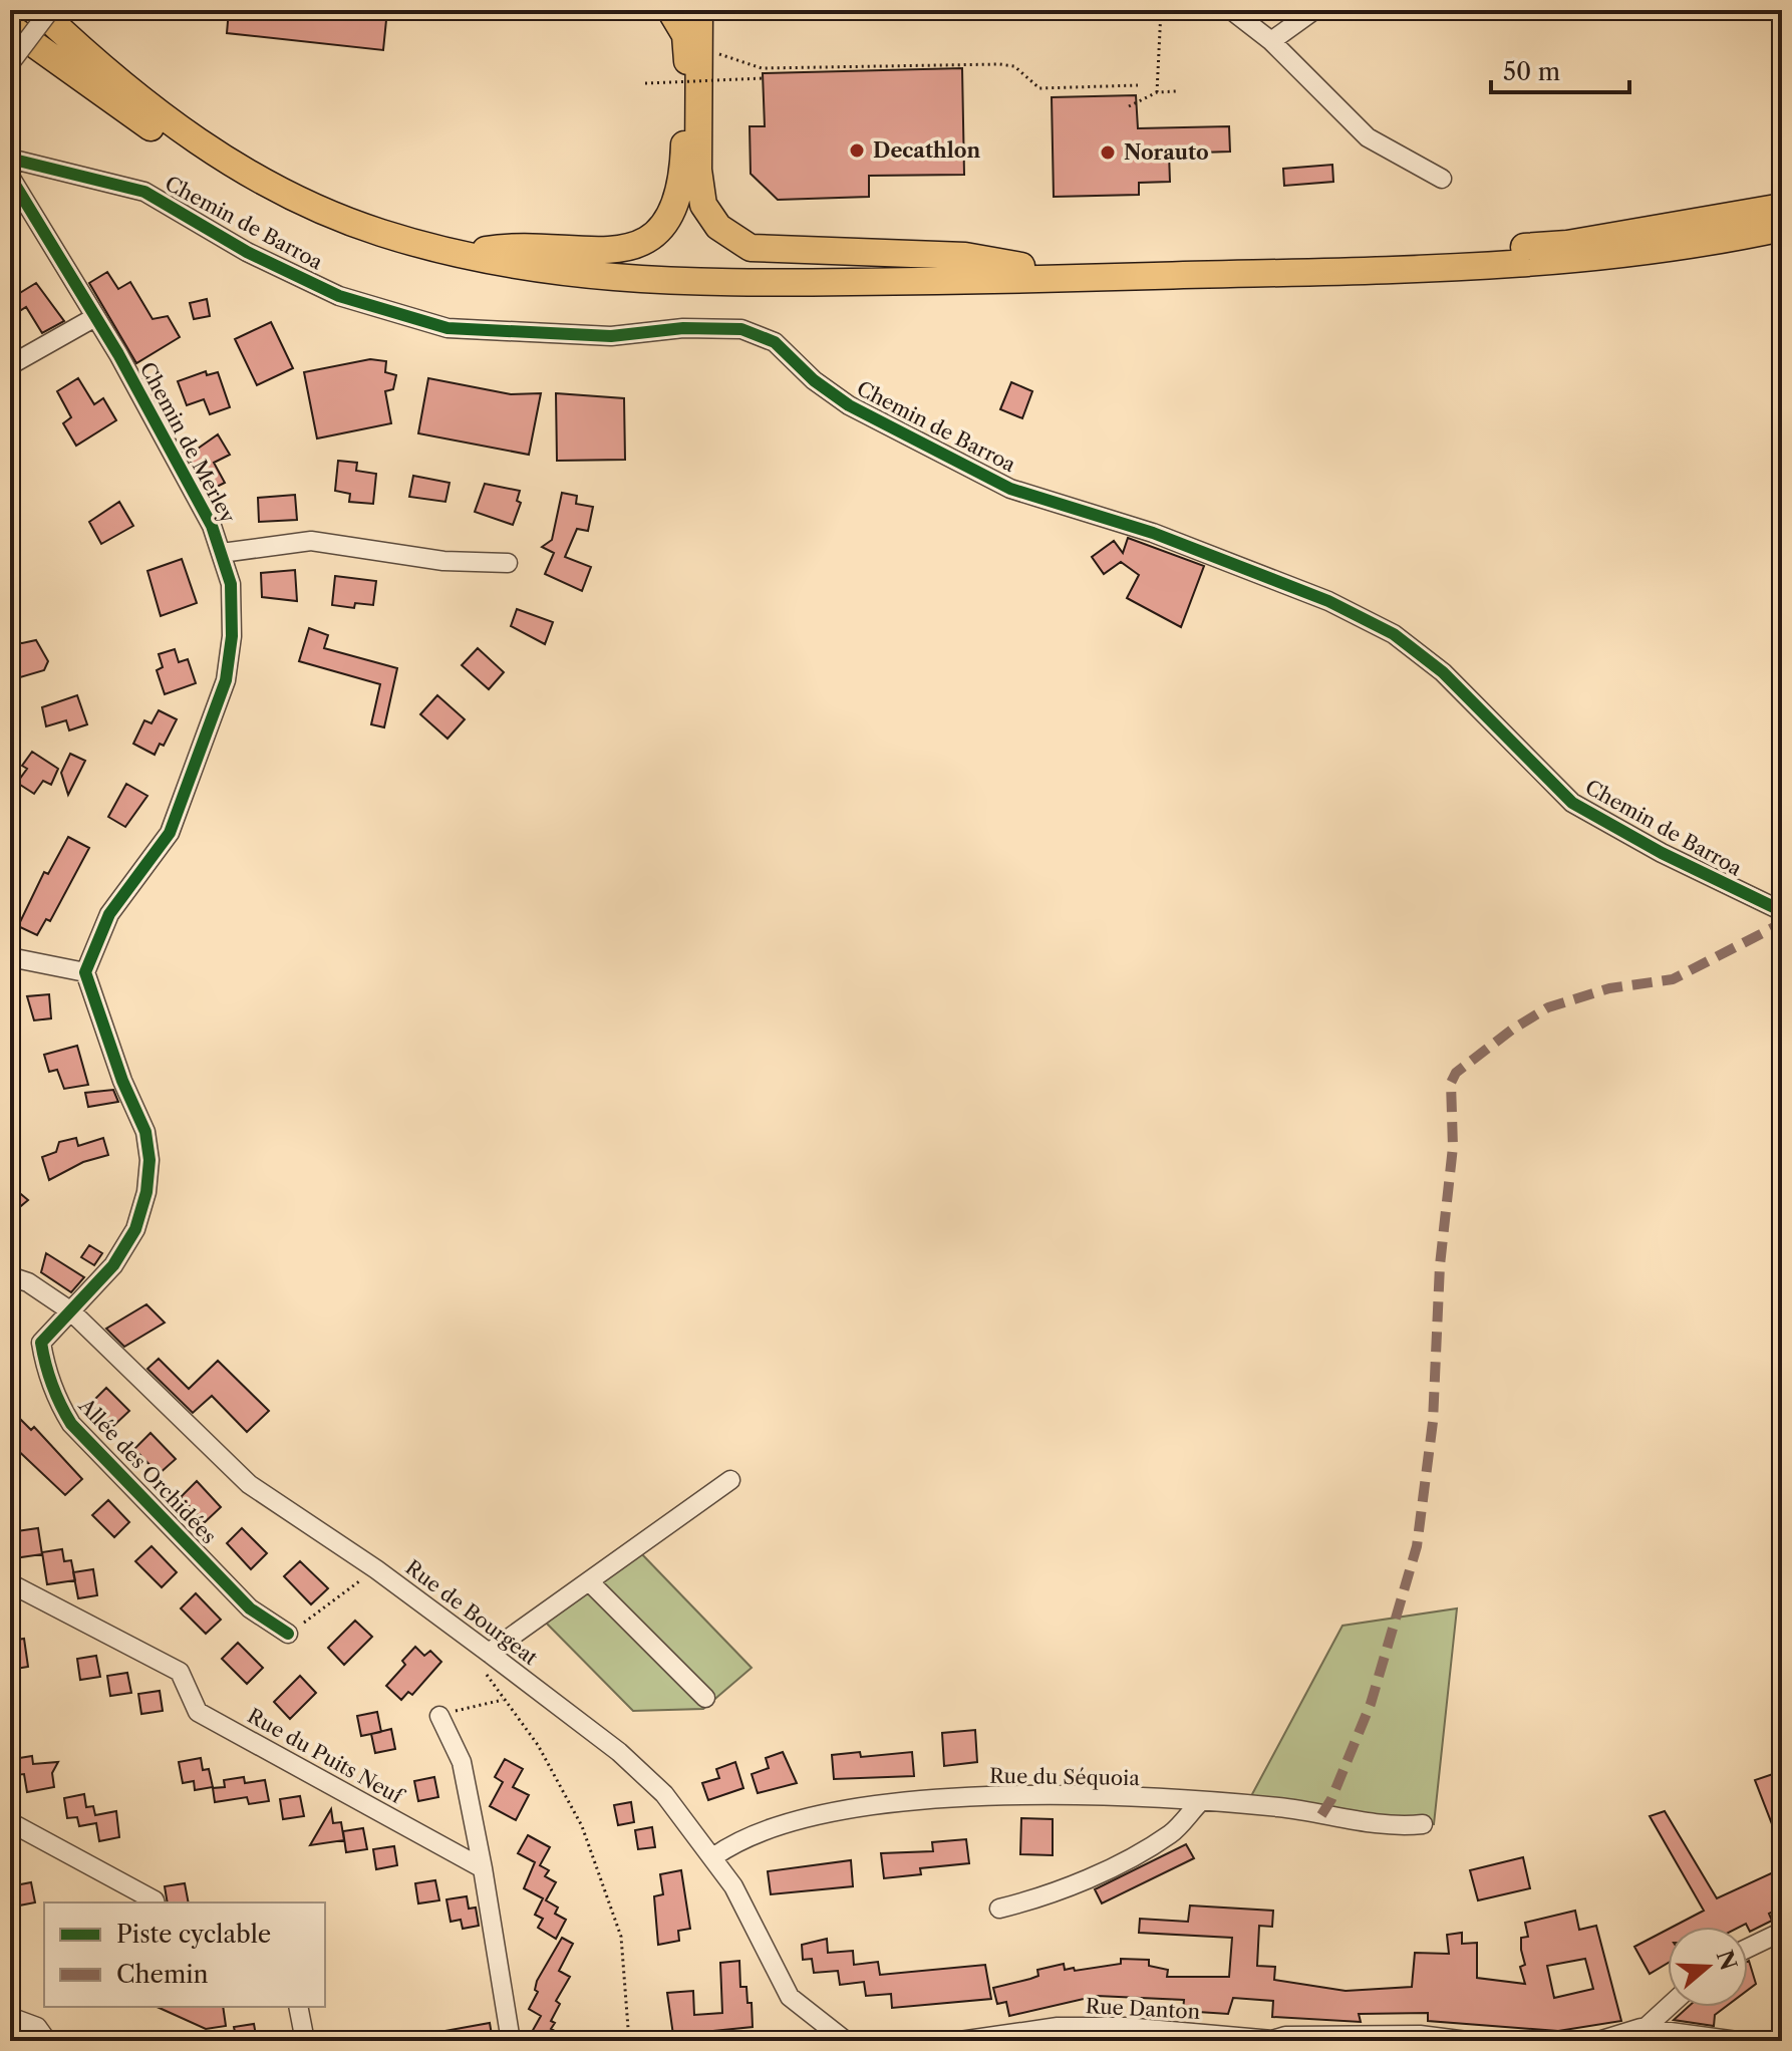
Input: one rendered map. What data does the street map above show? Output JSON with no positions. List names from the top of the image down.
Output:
{
  "streets": {
    "street": [
      "Chemin de Barroa",
      "Chemin de Merley",
      "Allée des Orchidées",
      "Rue de Bourgeat",
      "Rue du Puits Neuf",
      "Rue du Séquoia",
      "Rue Danton"
    ]
  },
  "crossings": [
    ["Allée des Orchidées", "Rue de Bourgeat"],
    ["Rue de Bourgeat", "Rue du Séquoia"]
  ],
  "places": ["Decathlon", "Norauto"],
  "legend": ["Piste cyclable", "Chemin"],
  "scale_bar": "50 m",
  "north": "right"
}
